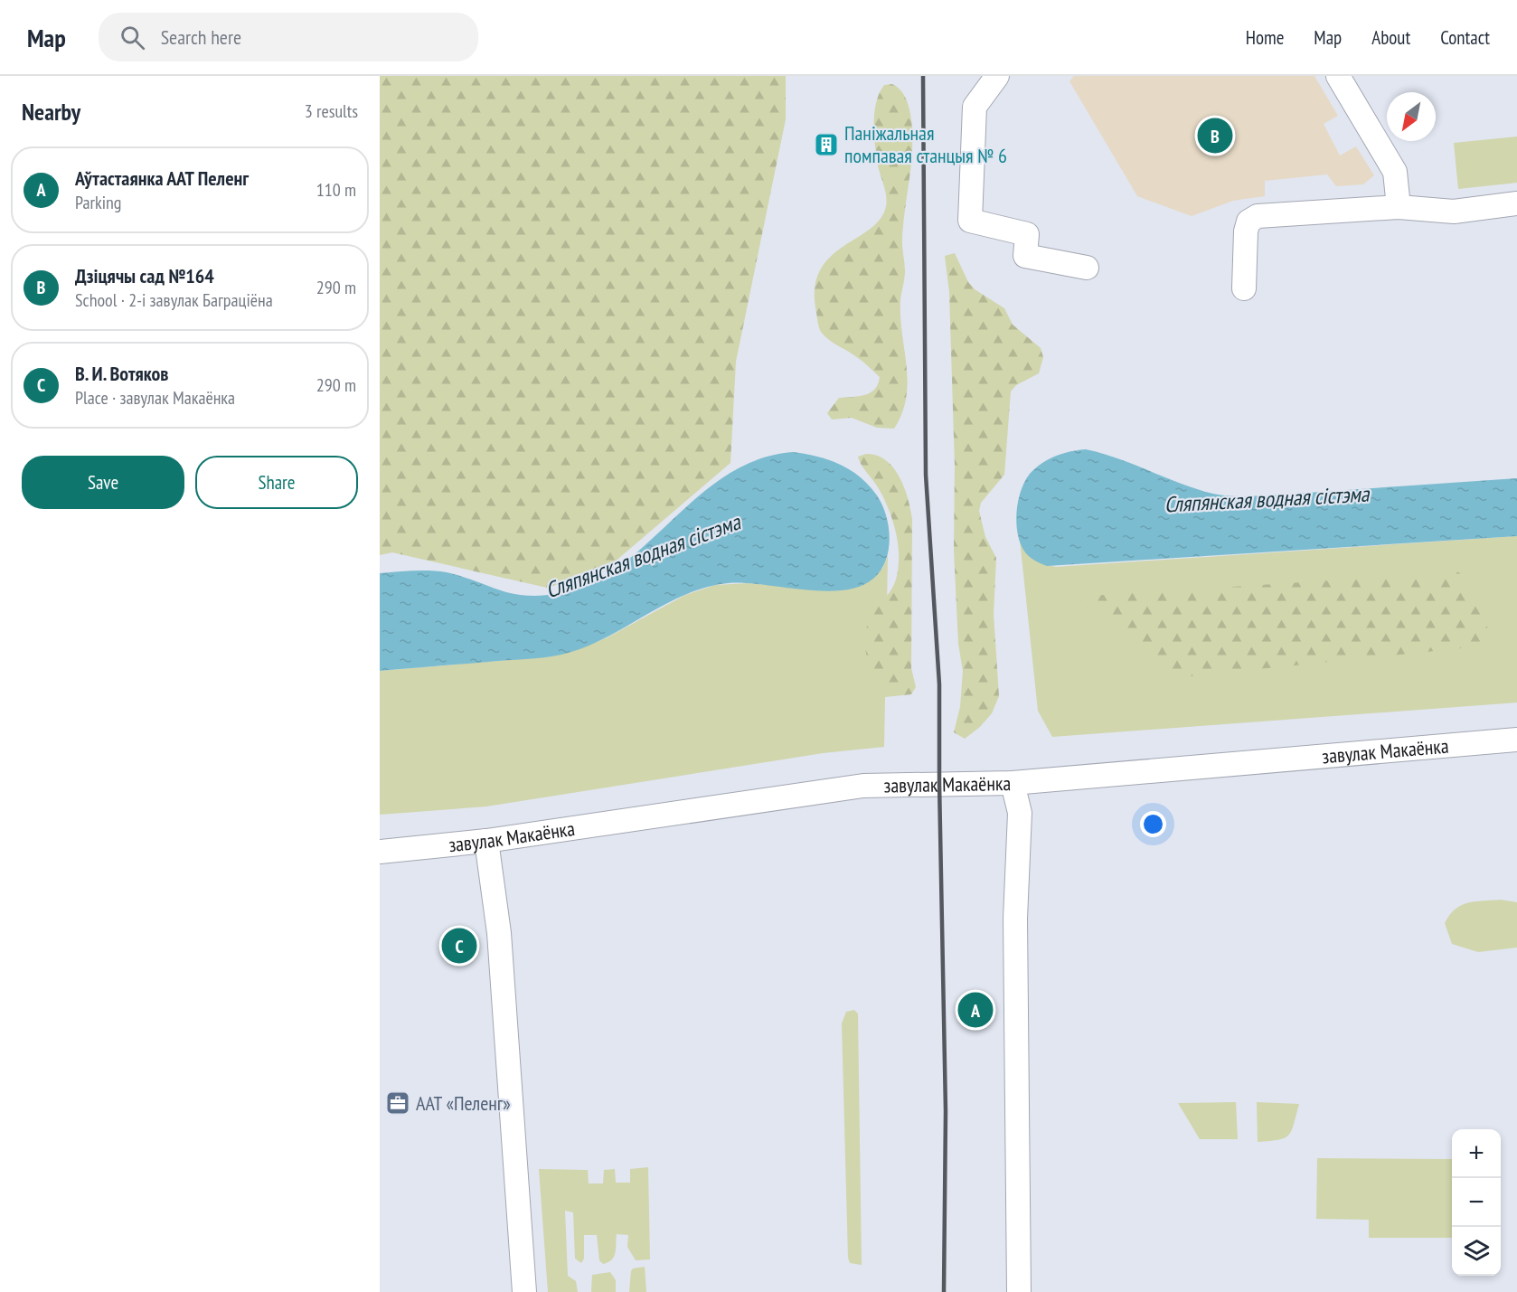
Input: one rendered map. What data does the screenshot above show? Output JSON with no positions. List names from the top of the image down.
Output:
{
  "streets": {
    "street": ["завулак Макаёнка"]
  },
  "water": ["Сляпянская водная сістэма"],
  "places": {
    "building": ["Паніжальная помпавая станцыя № 6"],
    "office": ["ААТ «Пеленг»"]
  },
  "north": "bottom left",
  "page": {
    "header": "Map",
    "search": "Search here",
    "nav": [
      "Home",
      "Map",
      "About",
      "Contact"
    ],
    "heading": ["Nearby", "3 results"],
    "pins": ["B", "C", "A"],
    "list": [
      {
        "mark": "A",
        "name": "Аўтастаянка ААТ Пеленг",
        "note": "Parking",
        "value": "110 m"
      },
      {
        "mark": "B",
        "name": "Дзіцячы сад №164",
        "note": "School · 2-і завулак Баграціёна",
        "value": "290 m"
      },
      {
        "mark": "C",
        "name": "В. И. Вотяков",
        "note": "Place · завулак Макаёнка",
        "value": "290 m"
      }
    ],
    "buttons": ["Save", "Share"],
    "map_buttons": ["+", "−"]
  }
}
